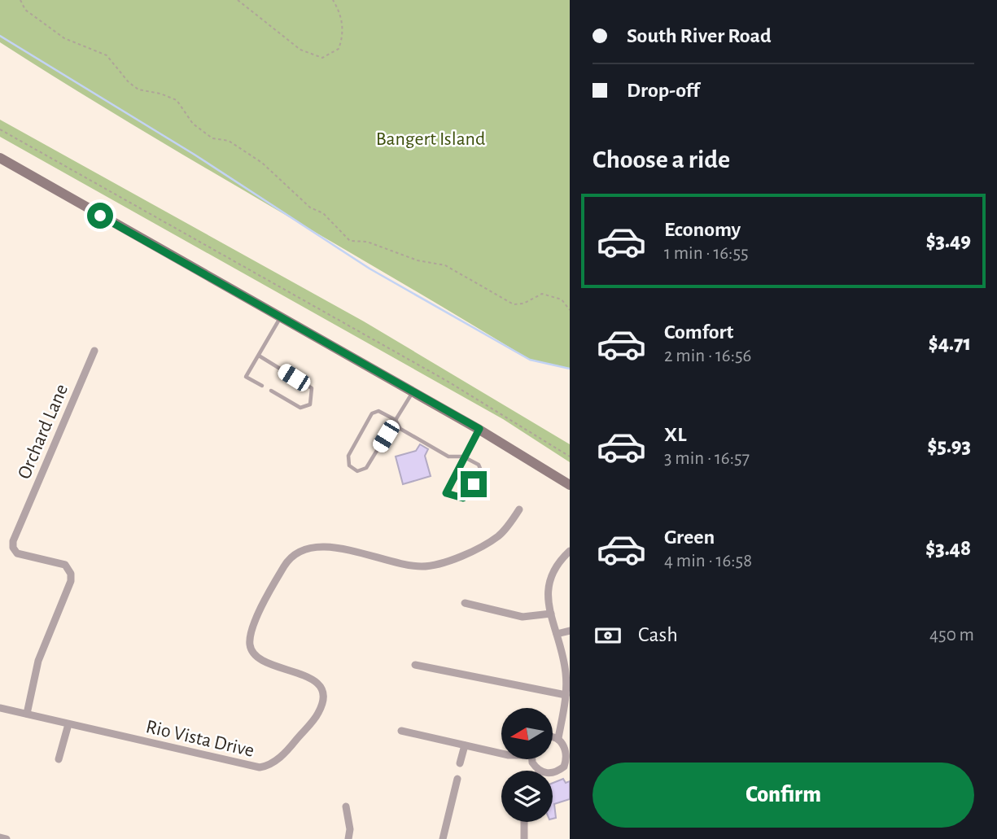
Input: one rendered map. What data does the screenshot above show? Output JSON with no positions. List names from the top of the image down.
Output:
{
  "streets": {
    "street": ["Orchard Lane", "Rio Vista Drive"]
  },
  "crossings": [
    ["Orchard Lane", "Rio Vista Drive"]
  ],
  "parks": ["Bangert Island"],
  "north": "left",
  "page": {
    "banner": ["South River Road", "Drop-off"],
    "heading": "Choose a ride",
    "list": [
      {
        "name": "Economy",
        "note": "1 min · 16:55",
        "value": "$3.49"
      },
      {
        "name": "Comfort",
        "note": "2 min · 16:56",
        "value": "$4.71"
      },
      {
        "name": "XL",
        "note": "3 min · 16:57",
        "value": "$5.93"
      },
      {
        "name": "Green",
        "note": "4 min · 16:58",
        "value": "$3.48"
      }
    ],
    "pay": ["Cash", "450 m"],
    "buttons": "Confirm"
  }
}
